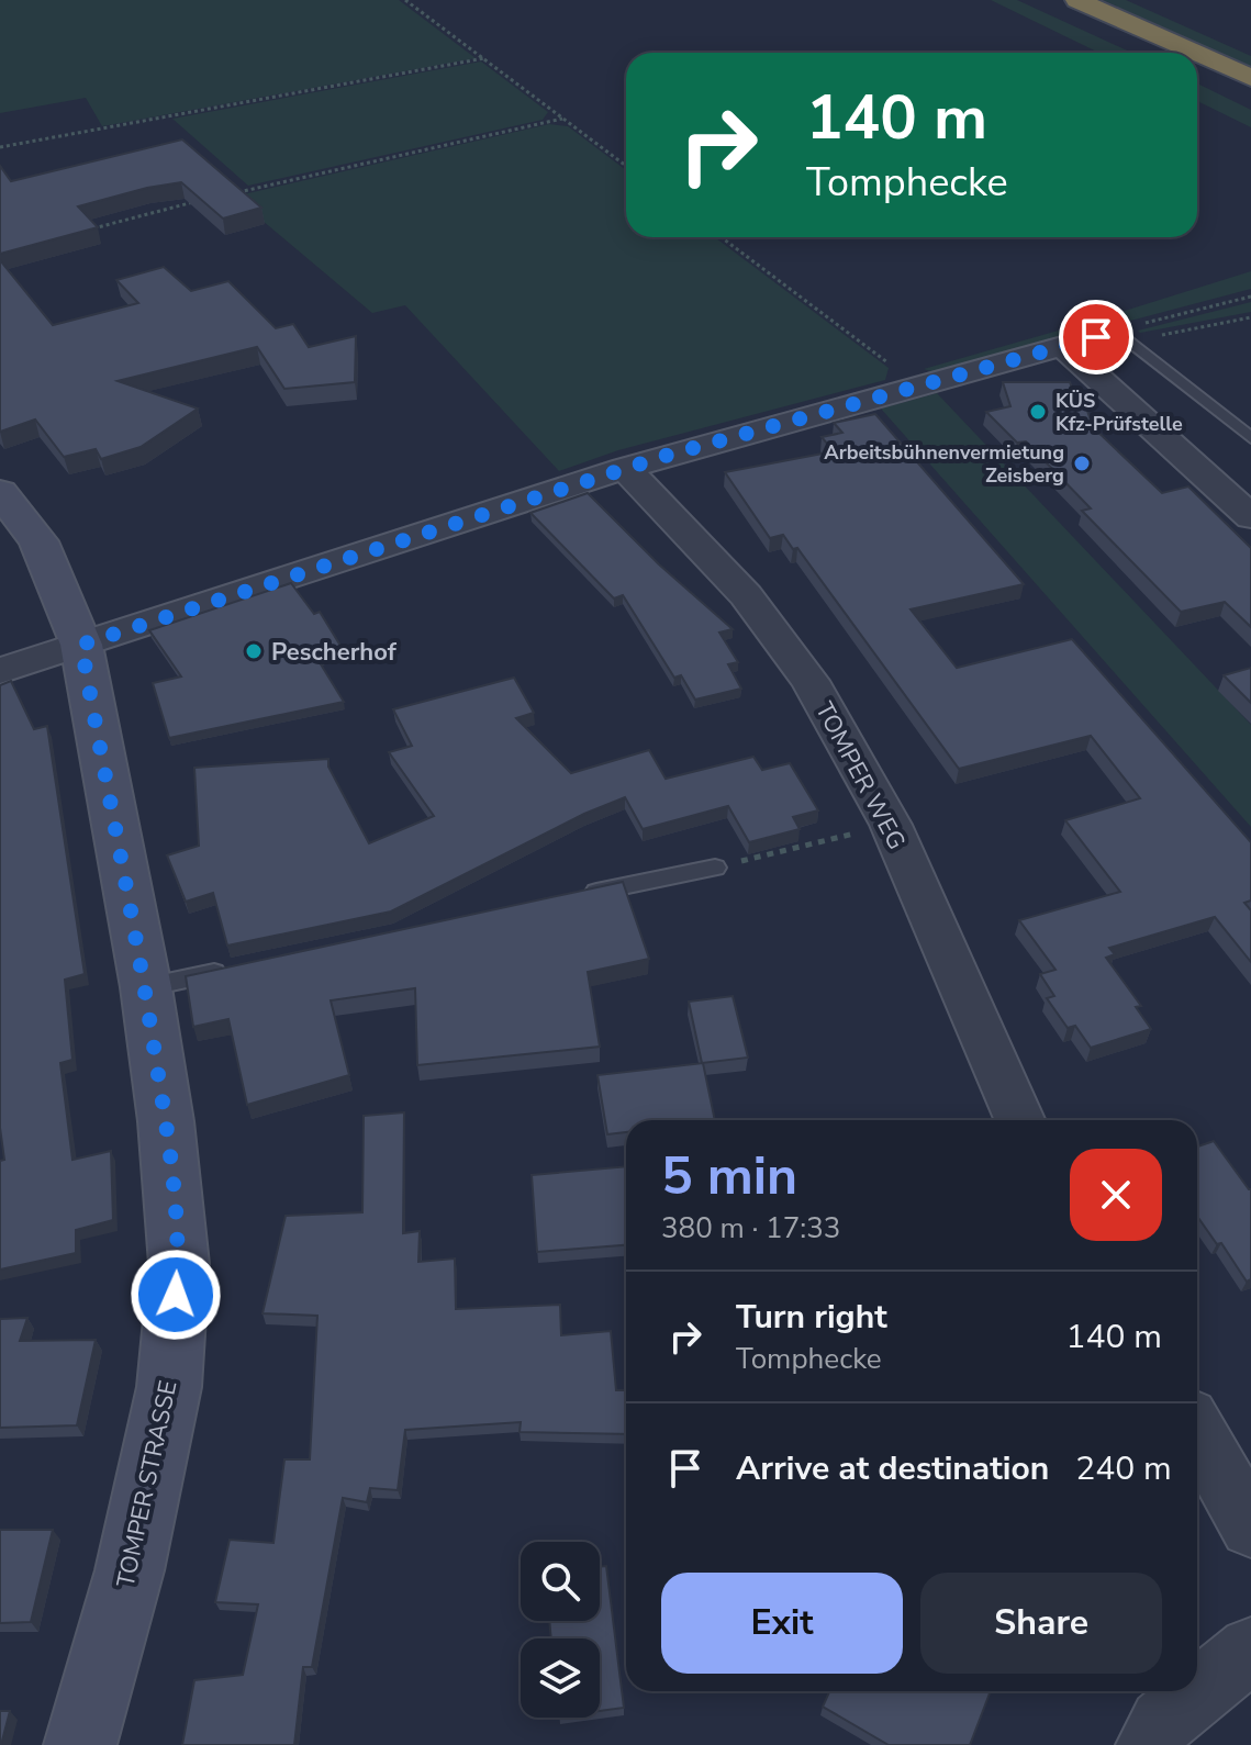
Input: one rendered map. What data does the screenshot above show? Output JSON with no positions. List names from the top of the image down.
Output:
{
  "streets": {
    "main road": ["TOMPER STRASSE"],
    "street": ["TOMPER WEG"]
  },
  "places": ["KÜS Kfz-Prüfstelle", "Arbeitsbühnenvermietung Zeisberg", "Pescherhof"],
  "page": {
    "turn": ["140 m", "Tomphecke"],
    "heading": ["5 min", "380 m · 17:33"],
    "list": [
      {
        "name": "Turn right",
        "note": "Tomphecke",
        "value": "140 m"
      },
      {
        "name": "Arrive at destination",
        "value": "240 m"
      }
    ],
    "buttons": ["Exit", "Share"]
  }
}
